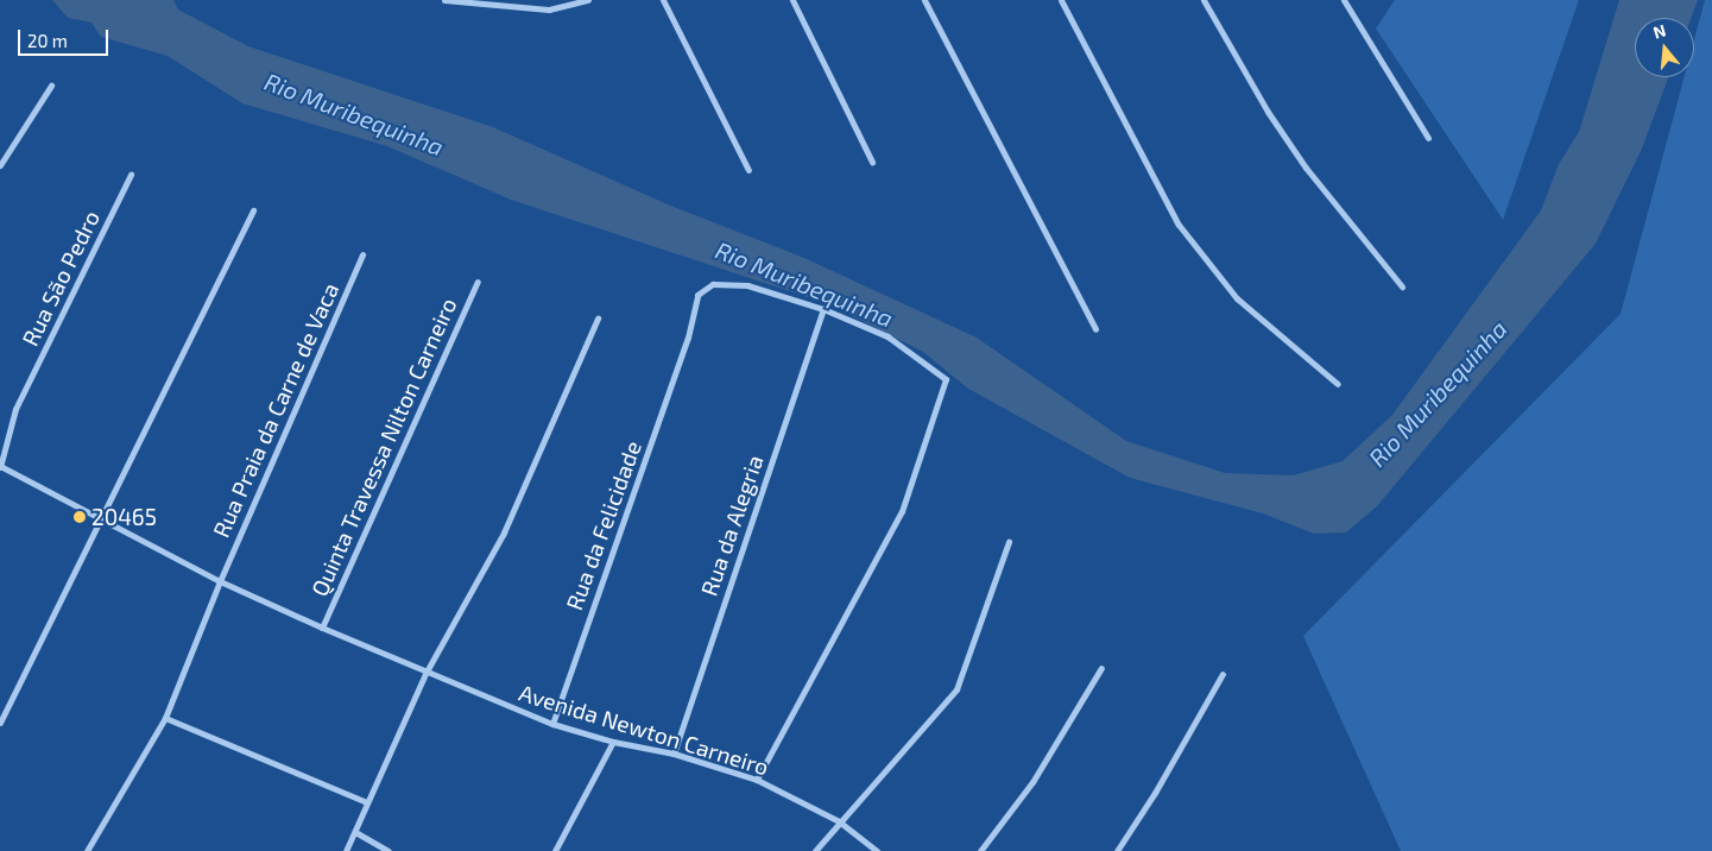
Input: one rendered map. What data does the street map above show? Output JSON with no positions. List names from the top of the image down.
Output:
{
  "streets": {
    "street": [
      "Rua São Pedro",
      "Rua Praia da Carne de Vaca",
      "Quinta Travessa Nilton Carneiro",
      "Rua da Felicidade",
      "Rua da Alegria",
      "Avenida Newton Carneiro"
    ]
  },
  "crossings": [
    ["Rua Praia da Carne de Vaca", "Avenida Newton Carneiro"],
    ["Quinta Travessa Nilton Carneiro", "Avenida Newton Carneiro"],
    ["Rua da Felicidade", "Rua da Alegria"],
    ["Rua da Felicidade", "Avenida Newton Carneiro"],
    ["Rua da Alegria", "Avenida Newton Carneiro"]
  ],
  "water": ["Rio Muribequinha"],
  "places": ["20465"],
  "scale_bar": "20 m",
  "north": "top"
}
